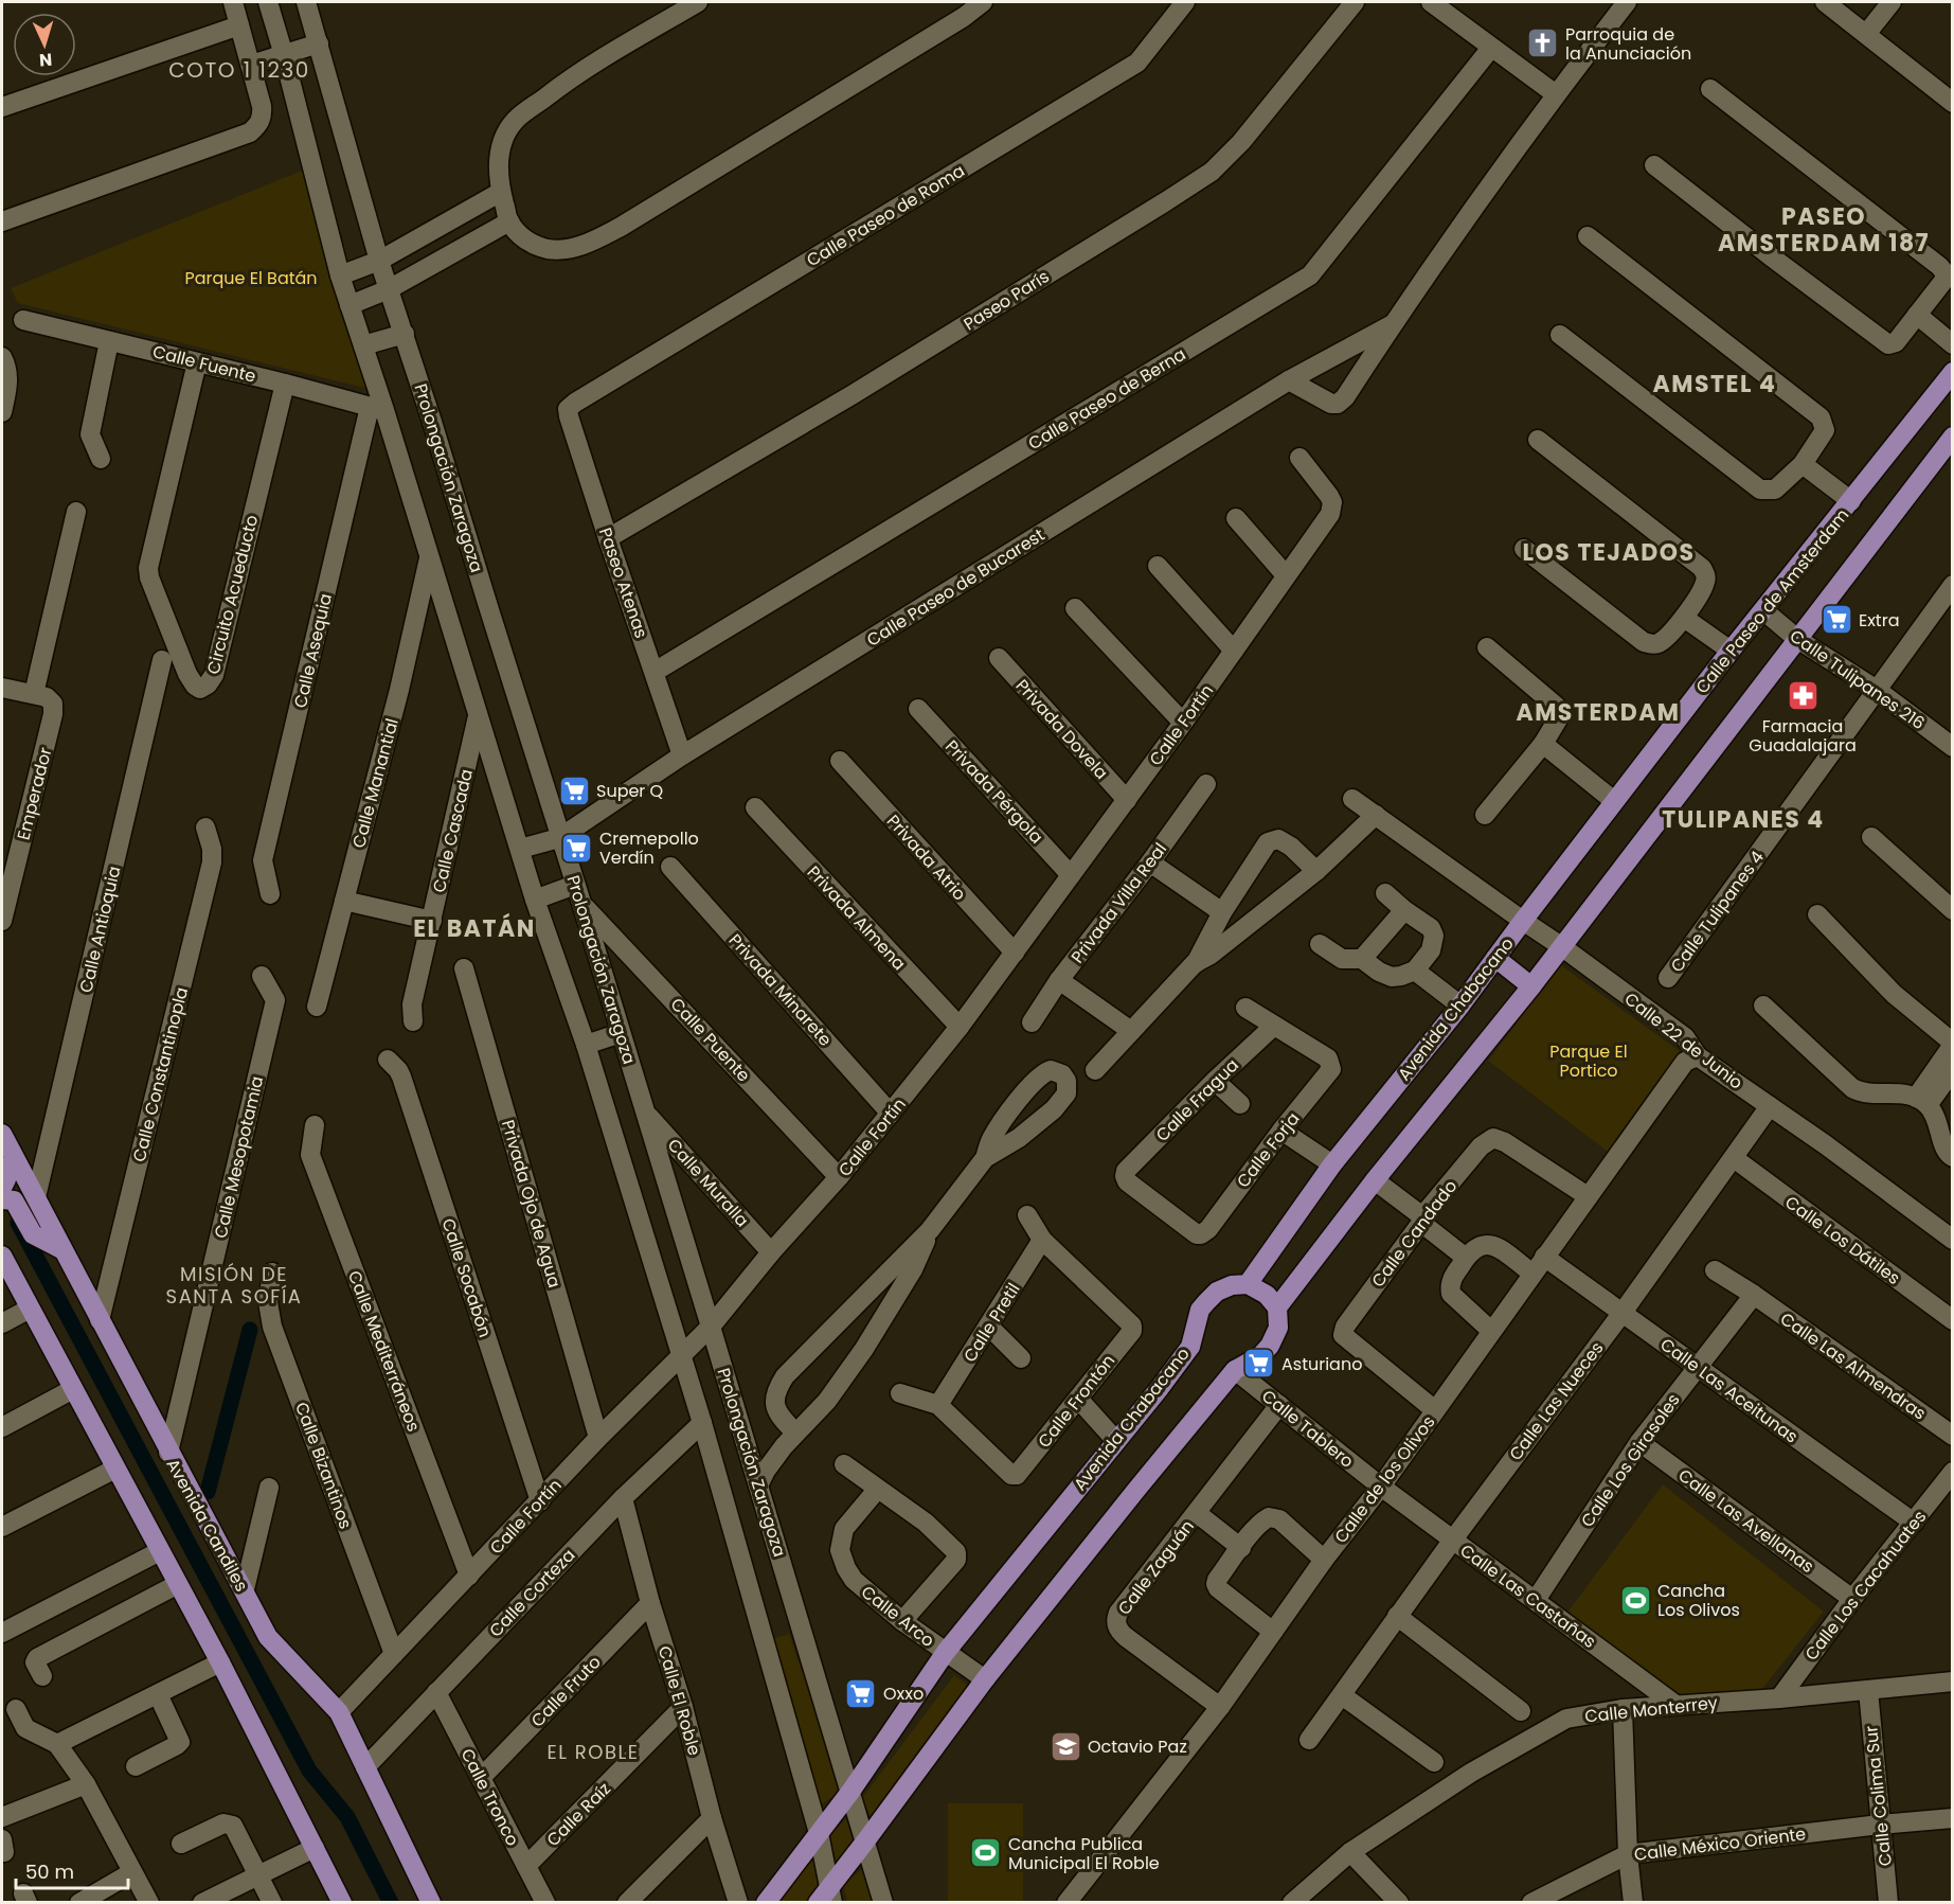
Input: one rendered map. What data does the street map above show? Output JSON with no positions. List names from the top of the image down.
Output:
{
  "streets": {
    "main road": ["Calle Paseo de Amsterdam", "Avenida Chabacano", "Avenida Candiles"],
    "street": [
      "Calle Paseo de Roma",
      "Paseo París",
      "Calle Fuente",
      "Calle Paseo de Berna",
      "Prolongación Zaragoza",
      "Paseo Atenas",
      "Calle Paseo de Bucarest",
      "Circuito Acueducto",
      "Calle Asequia",
      "Calle Tulipanes 216",
      "Calle Fortín",
      "Privada Dovela",
      "Calle Manantial",
      "Privada Pérgola",
      "Emperador",
      "Calle Cascada",
      "Privada Atrio",
      "Privada Villa Real",
      "Calle Tulipanes 4",
      "Privada Almena",
      "Calle Antioquia",
      "Privada Minarete",
      "Calle Puente",
      "Calle 22 de Junio",
      "Calle Constantinopla",
      "Calle Fragua",
      "Calle Forja",
      "Calle Mesopotamia",
      "Calle Muralla",
      "Privada Ojo de Agua",
      "Calle Candado",
      "Calle Los Dátiles",
      "Calle Socabón",
      "Calle Pretil",
      "Calle Mediterráneos",
      "Calle Las Almendras",
      "Calle Las Aceitunas",
      "Calle Frontón",
      "Calle Las Nueces",
      "Calle Tablero",
      "Calle Los Girasoles",
      "Calle Bizantinos",
      "Calle de los Olivos",
      "Calle Las Avellanas",
      "Calle Zaguán",
      "Calle Los Cacahuates",
      "Calle Corteza",
      "Calle Las Castañas",
      "Calle Arco",
      "Calle Fruto",
      "Calle El Roble",
      "Calle Monterrey",
      "Calle Colima Sur",
      "Calle Tronco",
      "Calle Raíz",
      "Calle México Oriente"
    ]
  },
  "crossings": [
    ["Calle Paseo de Roma", "Paseo Atenas"],
    ["Paseo París", "Paseo Atenas"],
    ["Calle Fuente", "Prolongación Zaragoza"],
    ["Calle Fuente", "Circuito Acueducto"],
    ["Calle Fuente", "Calle Asequia"],
    ["Calle Paseo de Berna", "Paseo Atenas"],
    ["Prolongación Zaragoza", "Calle Paseo de Bucarest"],
    ["Prolongación Zaragoza", "Calle Asequia"],
    ["Prolongación Zaragoza", "Calle Fortín"],
    ["Prolongación Zaragoza", "Calle Manantial"],
    ["Prolongación Zaragoza", "Calle Cascada"],
    ["Prolongación Zaragoza", "Avenida Chabacano"],
    ["Prolongación Zaragoza", "Calle Puente"],
    ["Prolongación Zaragoza", "Calle Muralla"],
    ["Prolongación Zaragoza", "Calle Corteza"],
    ["Paseo Atenas", "Calle Paseo de Bucarest"],
    ["Calle Paseo de Amsterdam", "Calle Tulipanes 216"],
    ["Calle Paseo de Amsterdam", "Avenida Chabacano"],
    ["Calle Paseo de Amsterdam", "Calle 22 de Junio"],
    ["Calle Tulipanes 216", "Calle Tulipanes 4"],
    ["Calle Fortín", "Privada Dovela"],
    ["Calle Fortín", "Privada Pérgola"],
    ["Calle Fortín", "Privada Atrio"],
    ["Calle Fortín", "Privada Almena"],
    ["Calle Fortín", "Privada Minarete"],
    ["Calle Fortín", "Calle Puente"],
    ["Calle Fortín", "Calle Muralla"],
    ["Calle Fortín", "Privada Ojo de Agua"],
    ["Calle Fortín", "Calle Socabón"],
    ["Calle Fortín", "Calle Mediterráneos"],
    ["Calle Fortín", "Calle Bizantinos"],
    ["Calle Fortín", "Avenida Candiles"],
    ["Calle Antioquia", "Avenida Candiles"],
    ["Avenida Chabacano", "Calle 22 de Junio"],
    ["Avenida Chabacano", "Calle Arco"],
    ["Calle 22 de Junio", "Calle Las Nueces"],
    ["Calle 22 de Junio", "Calle de los Olivos"],
    ["Calle Constantinopla", "Avenida Candiles"],
    ["Calle Fragua", "Calle Forja"],
    ["Calle Mesopotamia", "Avenida Candiles"],
    ["Calle Candado", "Calle de los Olivos"],
    ["Calle Los Dátiles", "Calle Las Nueces"],
    ["Calle Pretil", "Calle Frontón"],
    ["Calle Las Almendras", "Calle Los Girasoles"],
    ["Calle Las Aceitunas", "Calle Las Nueces"],
    ["Calle Las Aceitunas", "Calle Los Girasoles"],
    ["Calle Las Aceitunas", "Calle de los Olivos"],
    ["Calle Las Aceitunas", "Calle Los Cacahuates"],
    ["Calle Las Nueces", "Calle Las Castañas"],
    ["Calle Tablero", "Calle de los Olivos"],
    ["Calle Tablero", "Calle Zaguán"],
    ["Calle Tablero", "Calle Las Castañas"],
    ["Calle Los Girasoles", "Calle Las Avellanas"],
    ["Calle Los Girasoles", "Calle Las Castañas"],
    ["Calle de los Olivos", "Calle Zaguán"],
    ["Calle de los Olivos", "Calle Las Castañas"],
    ["Calle Las Avellanas", "Calle Los Cacahuates"],
    ["Avenida Candiles", "Calle Corteza"],
    ["Calle Los Cacahuates", "Calle Monterrey"],
    ["Calle Corteza", "Calle El Roble"],
    ["Calle Corteza", "Calle Tronco"],
    ["Calle Las Castañas", "Calle Monterrey"],
    ["Calle Fruto", "Calle El Roble"],
    ["Calle Fruto", "Calle Tronco"],
    ["Calle El Roble", "Calle Raíz"],
    ["Calle Monterrey", "Calle Colima Sur"],
    ["Calle Colima Sur", "Calle México Oriente"],
    ["Calle Tronco", "Calle Raíz"]
  ],
  "districts": [
    "COTO 1 1230",
    "PASEO AMSTERDAM 187",
    "AMSTEL 4",
    "LOS TEJADOS",
    "AMSTERDAM",
    "TULIPANES 4",
    "EL BATÁN",
    "MISIÓN DE SANTA SOFÍA",
    "EL ROBLE"
  ],
  "parks": ["Parque El Batán", "Parque El Portico"],
  "places": {
    "church": ["Parroquia de la Anunciación"],
    "supermarket": [
      "Extra",
      "Super Q",
      "Cremepollo Verdín",
      "Asturiano",
      "Oxxo"
    ],
    "pharmacy": ["Farmacia Guadalajara"],
    "sports": ["Cancha Los Olivos", "Cancha Publica Municipal El Roble"],
    "school or university": ["Octavio Paz"]
  },
  "scale_bar": "50 m",
  "north": "bottom"
}
